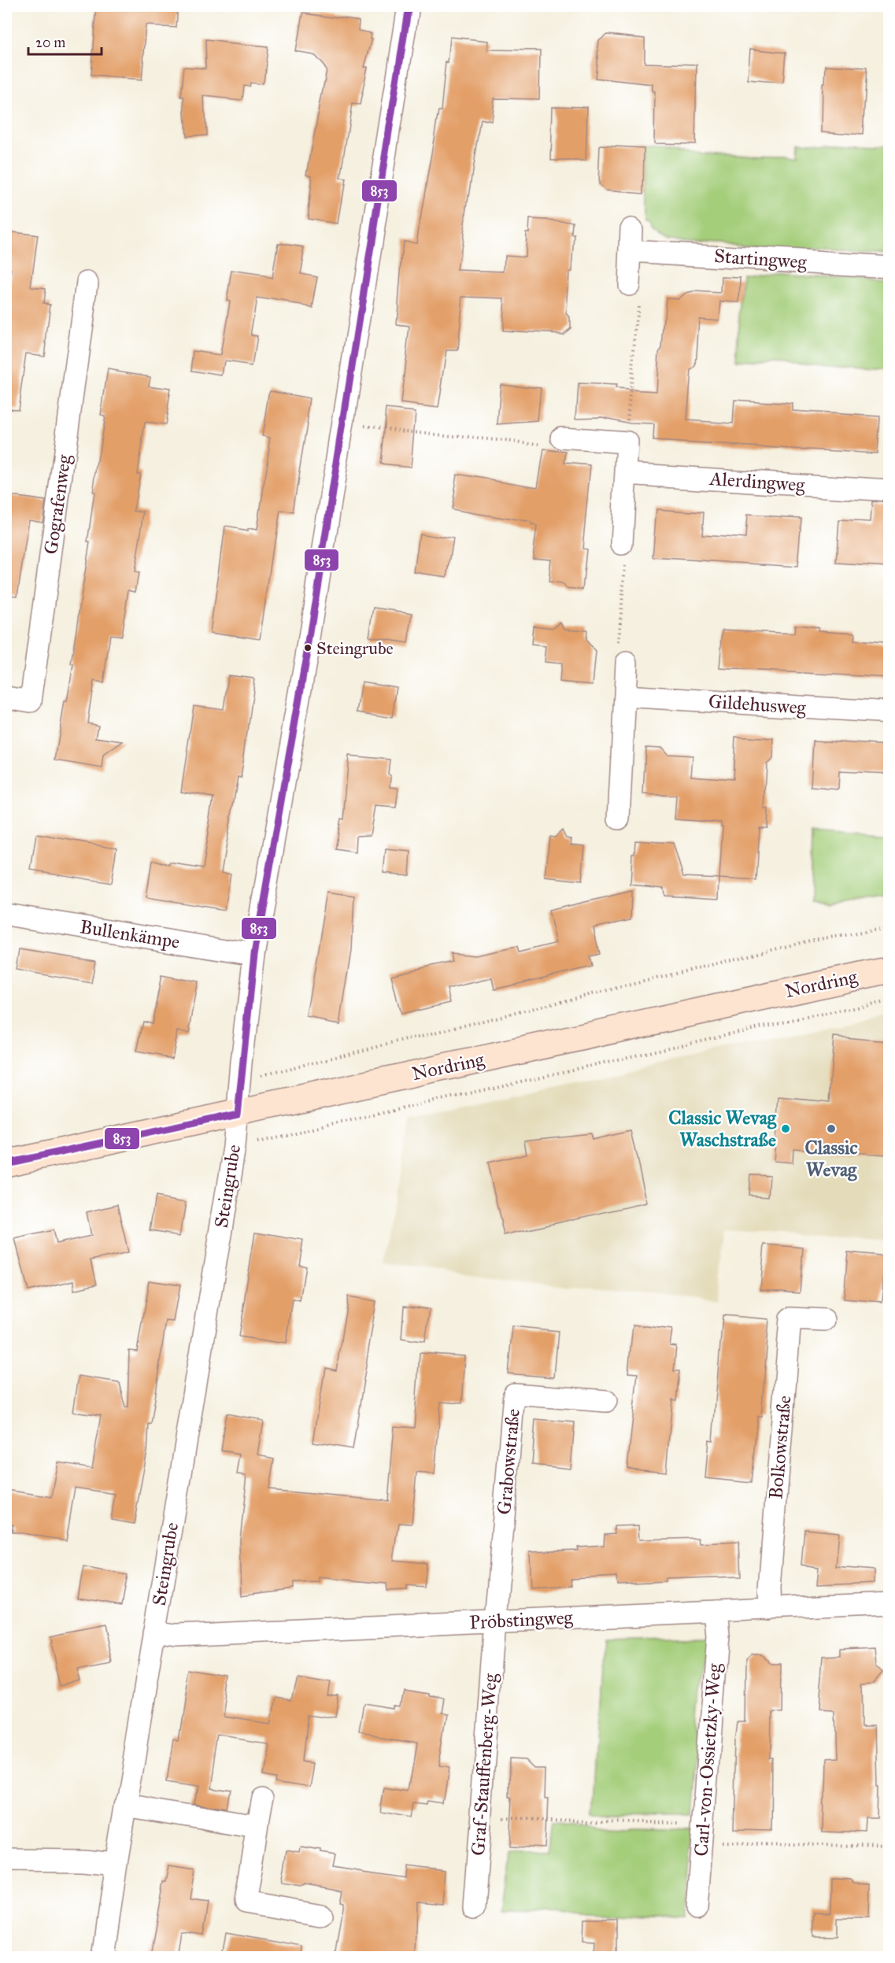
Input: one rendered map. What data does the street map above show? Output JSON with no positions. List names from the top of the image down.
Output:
{
  "streets": {
    "main road": ["Nordring"],
    "street": [
      "Startingweg",
      "Alerdingweg",
      "Gografenweg",
      "Gildehusweg",
      "Bullenkämpe",
      "Steingrube",
      "Bolkowstraße",
      "Grabowstraße",
      "Pröbstingweg",
      "Carl-von-Ossietzky-Weg",
      "Graf-Stauffenberg-Weg"
    ]
  },
  "crossings": [
    ["Bullenkämpe", "Steingrube"],
    ["Nordring", "Steingrube"],
    ["Steingrube", "Pröbstingweg"],
    ["Bolkowstraße", "Pröbstingweg"],
    ["Grabowstraße", "Pröbstingweg"],
    ["Grabowstraße", "Graf-Stauffenberg-Weg"],
    ["Pröbstingweg", "Carl-von-Ossietzky-Weg"],
    ["Pröbstingweg", "Graf-Stauffenberg-Weg"]
  ],
  "places": ["Steingrube", "Classic Wevag Waschstraße", "Classic Wevag"],
  "lines": ["transit line 853"],
  "scale_bar": "20 m"
}
